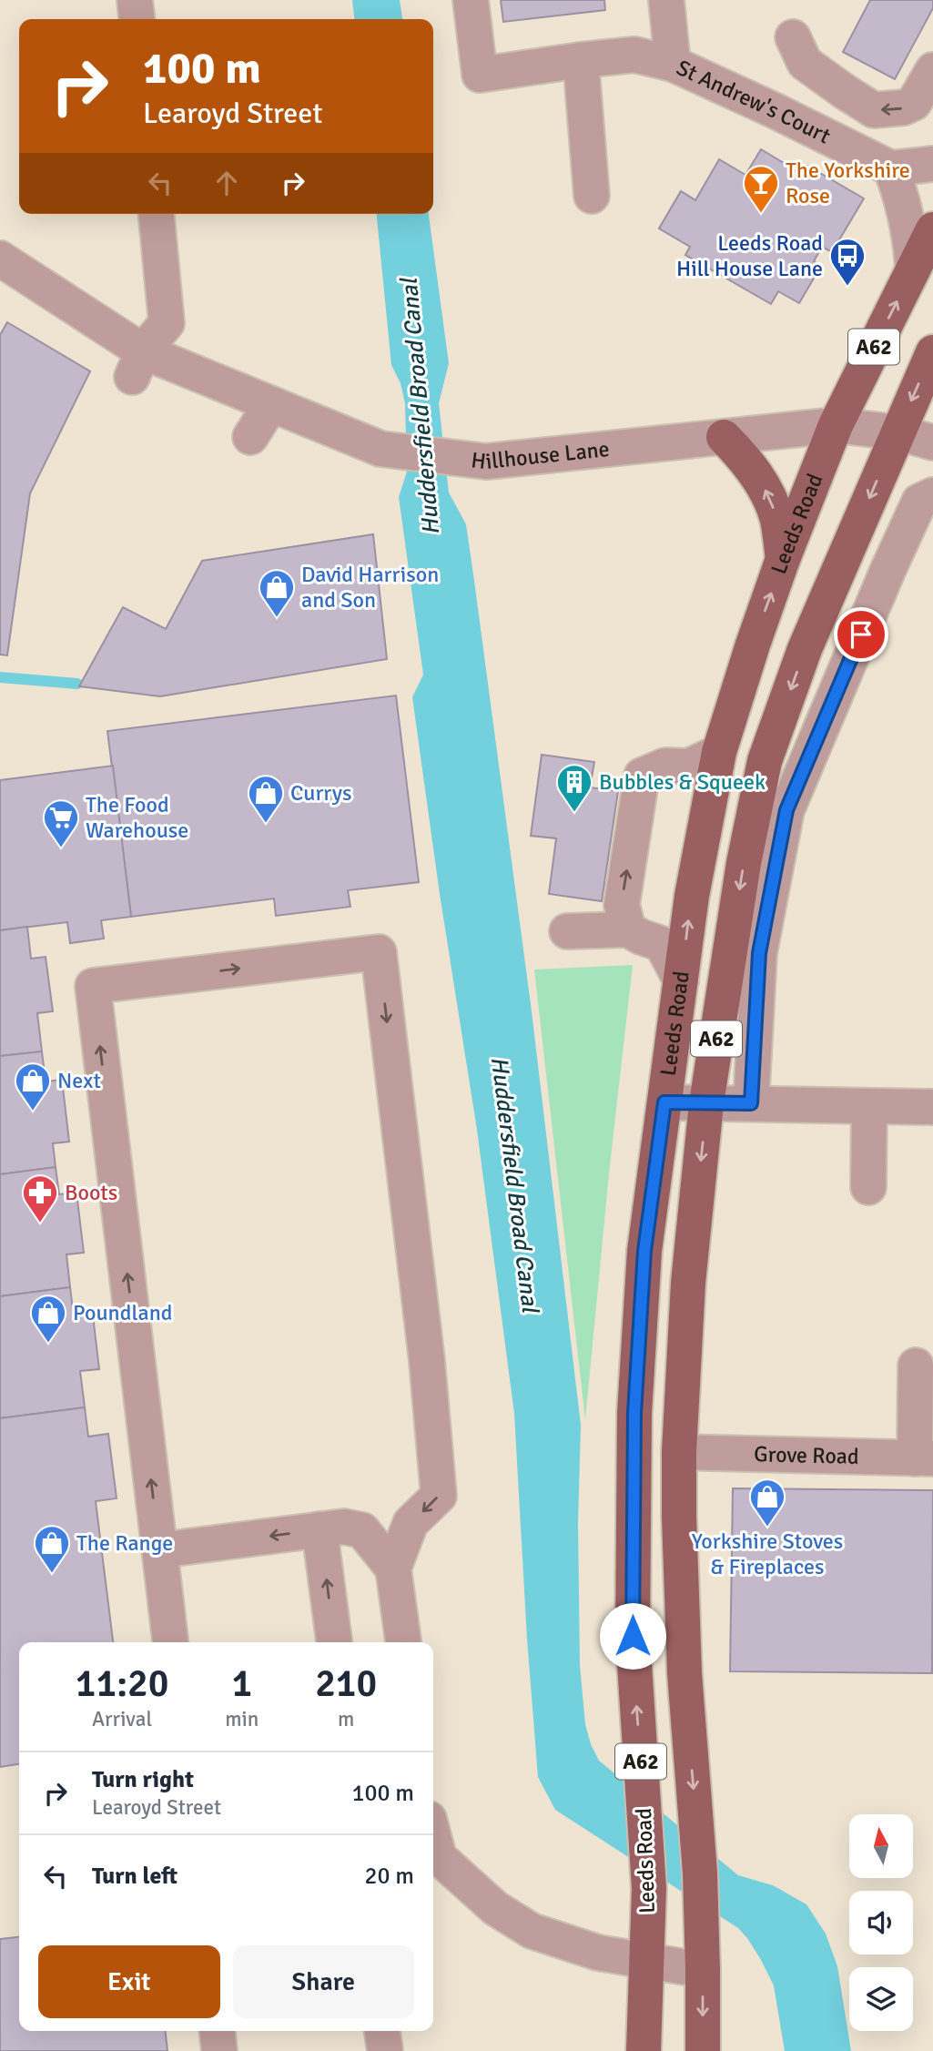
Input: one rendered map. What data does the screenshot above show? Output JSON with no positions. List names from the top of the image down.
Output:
{
  "streets": {
    "main road": ["A62", "Leeds Road"],
    "street": ["St Andrew's Court", "Hillhouse Lane", "Grove Road"]
  },
  "crossings": [
    ["Hillhouse Lane", "Leeds Road"],
    ["Leeds Road", "Grove Road"]
  ],
  "water": ["Huddersfield Broad Canal"],
  "places": {
    "bar": ["The Yorkshire Rose"],
    "bus stop": ["Leeds Road Hill House Lane"],
    "shop": [
      "David Harrison and Son",
      "Currys",
      "Next",
      "Poundland",
      "Yorkshire Stoves & Fireplaces",
      "The Range"
    ],
    "building": ["Bubbles & Squeek"],
    "supermarket": ["The Food Warehouse"],
    "pharmacy": ["Boots"]
  },
  "north": "top",
  "page": {
    "turn": ["100 m", "Learoyd Street"],
    "eta": [
      "11:20",
      "Arrival",
      "1",
      "min",
      "210",
      "m"
    ],
    "list": [
      {
        "name": "Turn right",
        "note": "Learoyd Street",
        "value": "100 m"
      },
      {
        "name": "Turn left",
        "value": "20 m"
      }
    ],
    "buttons": ["Exit", "Share"]
  }
}
